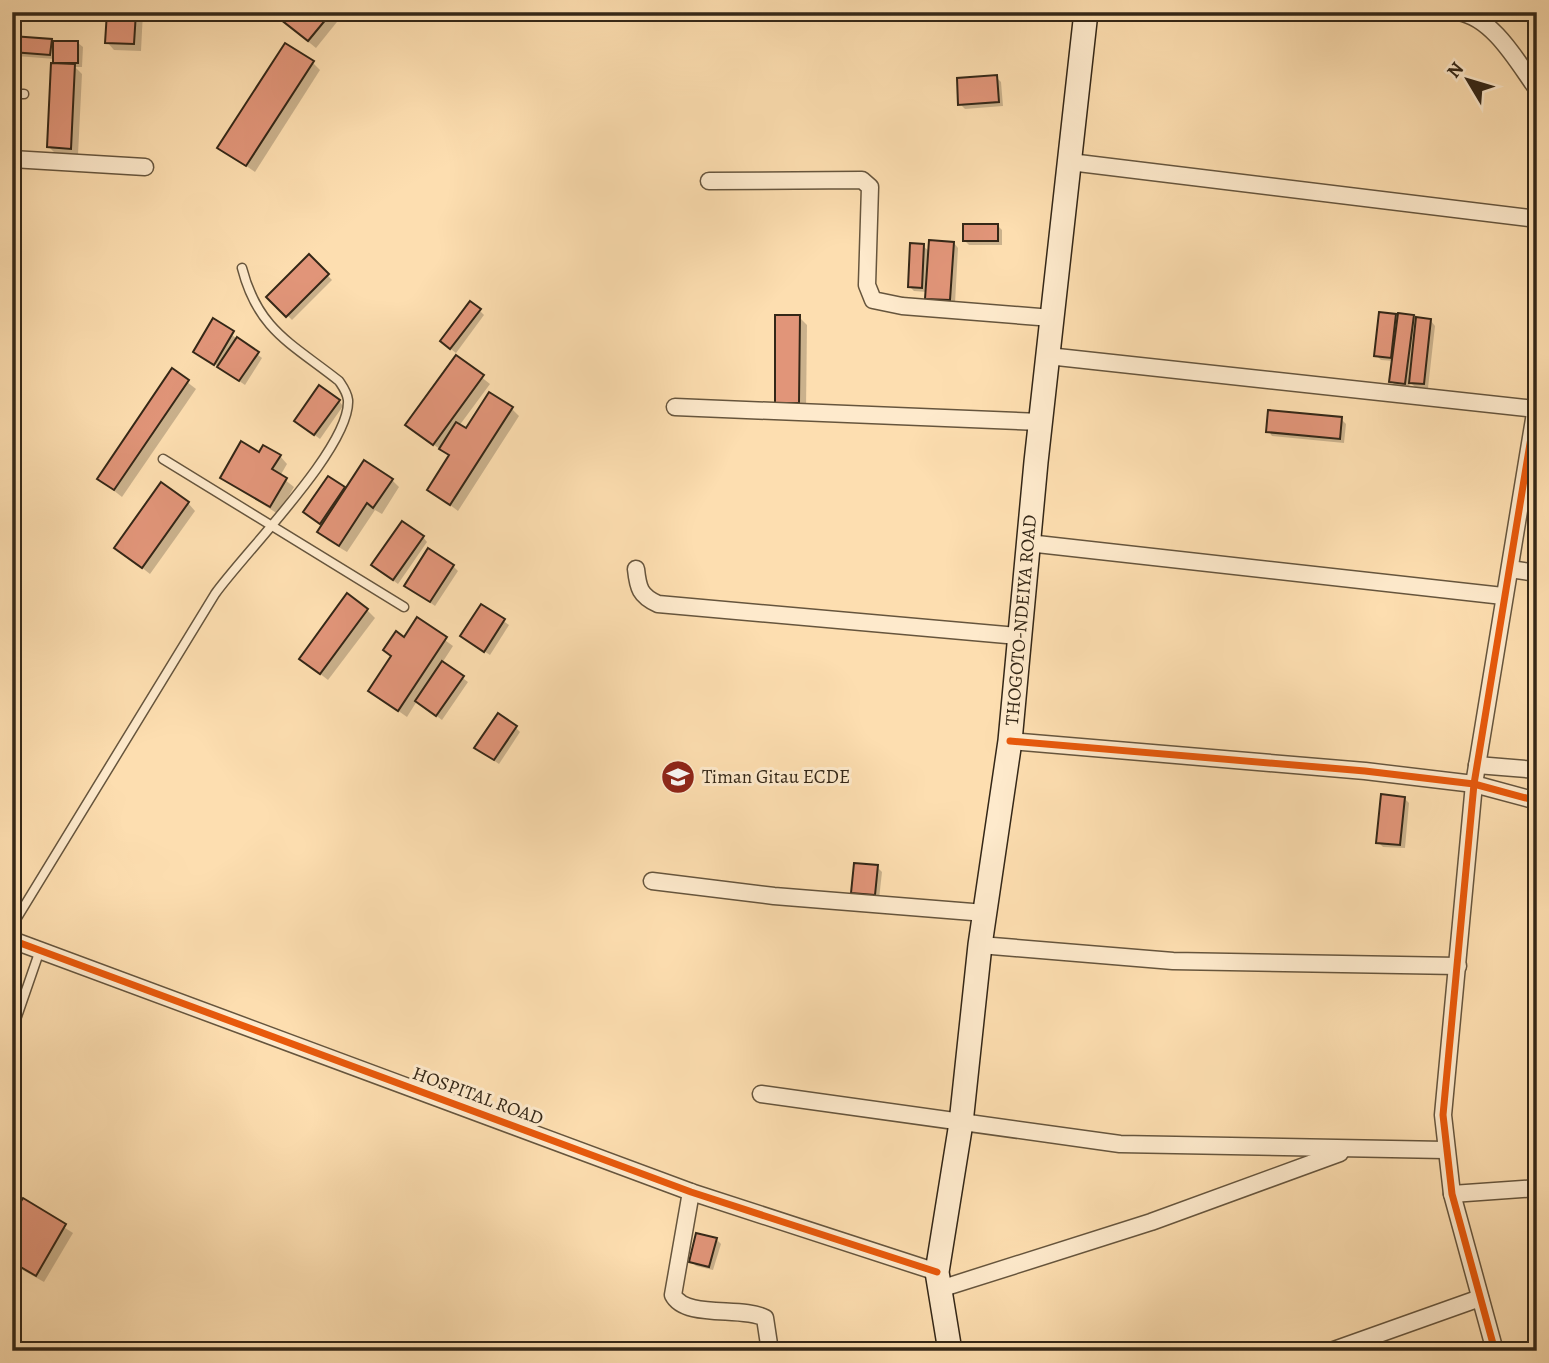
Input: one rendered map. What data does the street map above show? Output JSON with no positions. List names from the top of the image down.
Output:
{
  "streets": {
    "main road": ["THOGOTO-NDEIYA ROAD"],
    "street": ["HOSPITAL ROAD"]
  },
  "crossings": [
    ["THOGOTO-NDEIYA ROAD", "HOSPITAL ROAD"]
  ],
  "places": {
    "school or university": ["Timan Gitau ECDE"]
  },
  "north": "top left"
}
